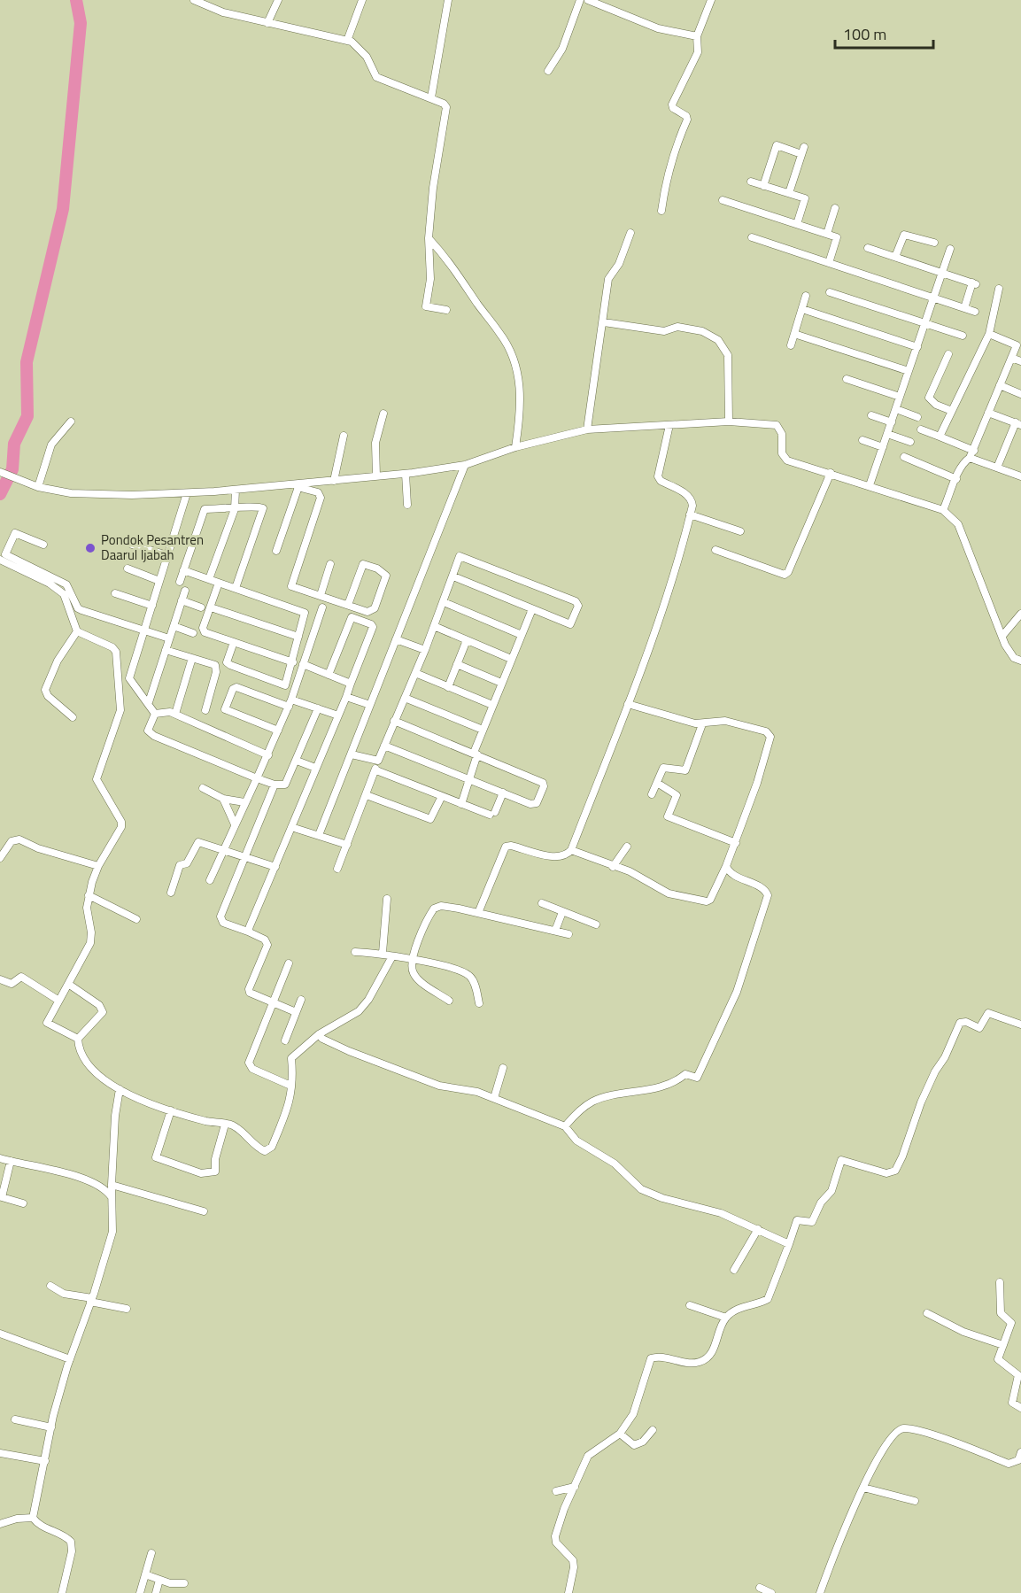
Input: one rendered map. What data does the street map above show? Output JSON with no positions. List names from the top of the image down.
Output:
{
  "places": ["Pondok Pesantren Daarul Ijabah"],
  "scale_bar": "100 m"
}
